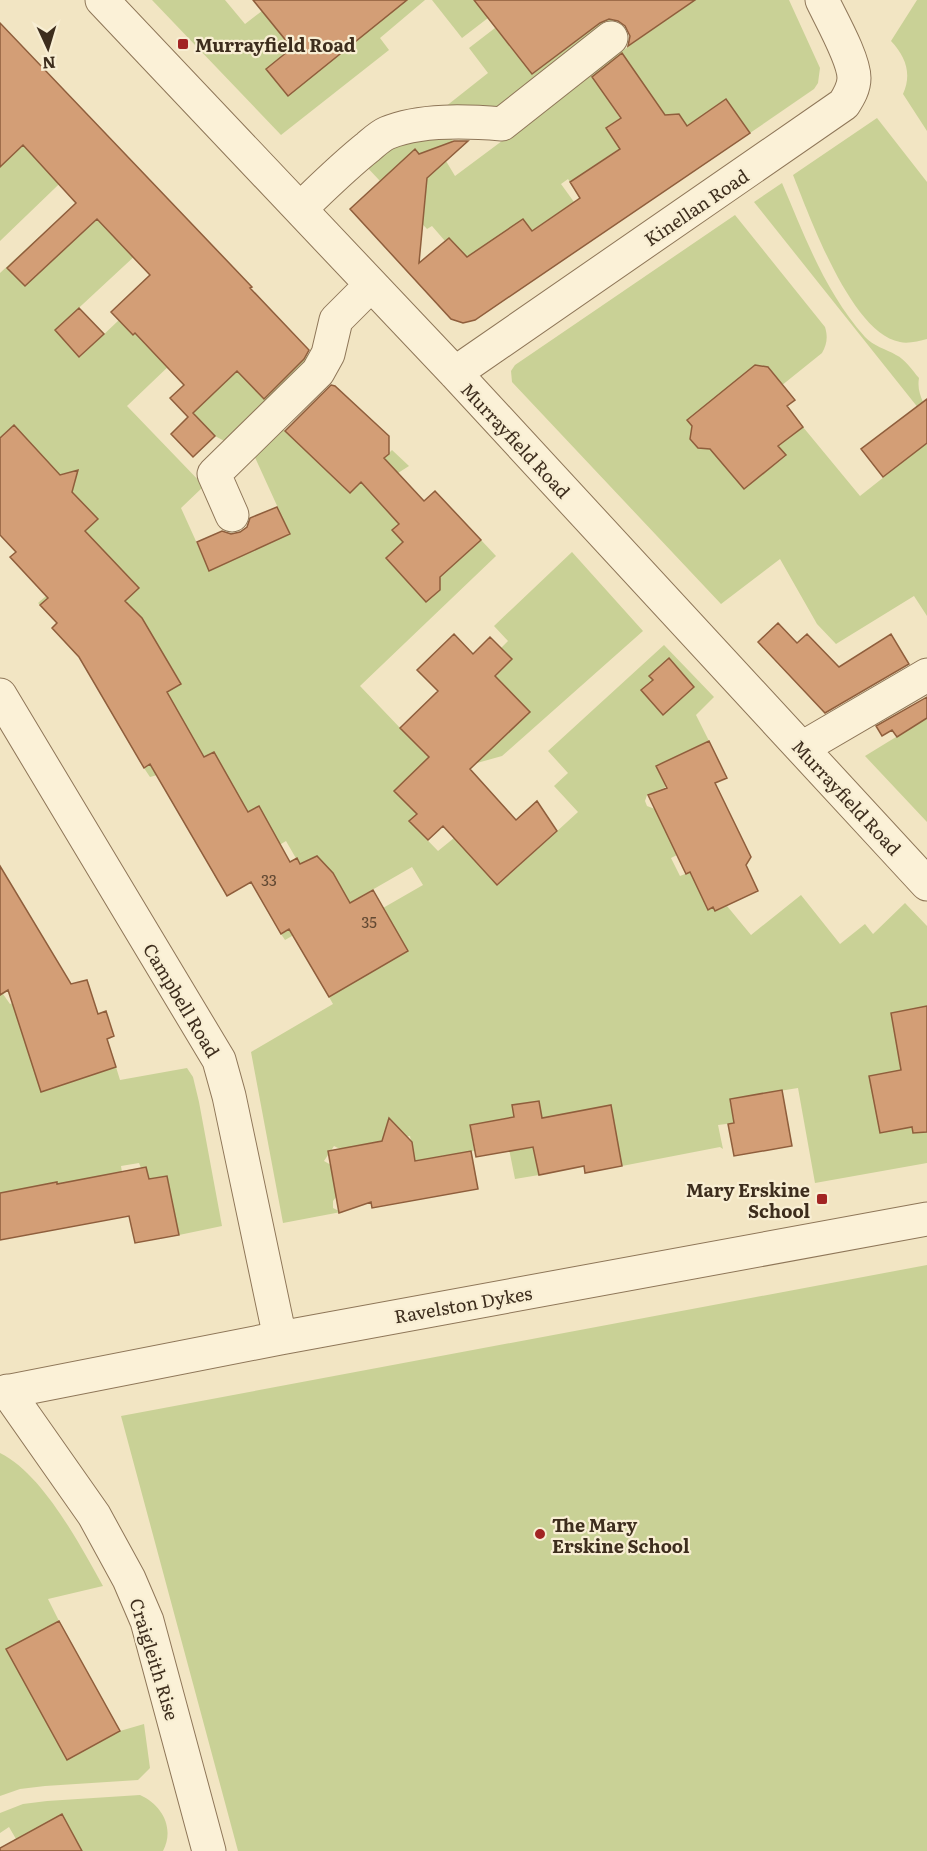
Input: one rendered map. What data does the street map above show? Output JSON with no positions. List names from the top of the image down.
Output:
{
  "streets": {
    "street": [
      "Kinellan Road",
      "Murrayfield Road",
      "Campbell Road",
      "Ravelston Dykes",
      "Craigleith Rise"
    ]
  },
  "crossings": [
    ["Kinellan Road", "Murrayfield Road"],
    ["Campbell Road", "Ravelston Dykes"],
    ["Ravelston Dykes", "Craigleith Rise"]
  ],
  "places": {
    "transit": ["Murrayfield Road", "Mary Erskine School"],
    "other": ["The Mary Erskine School"]
  },
  "house_numbers": ["33", "35"],
  "north": "bottom"
}
